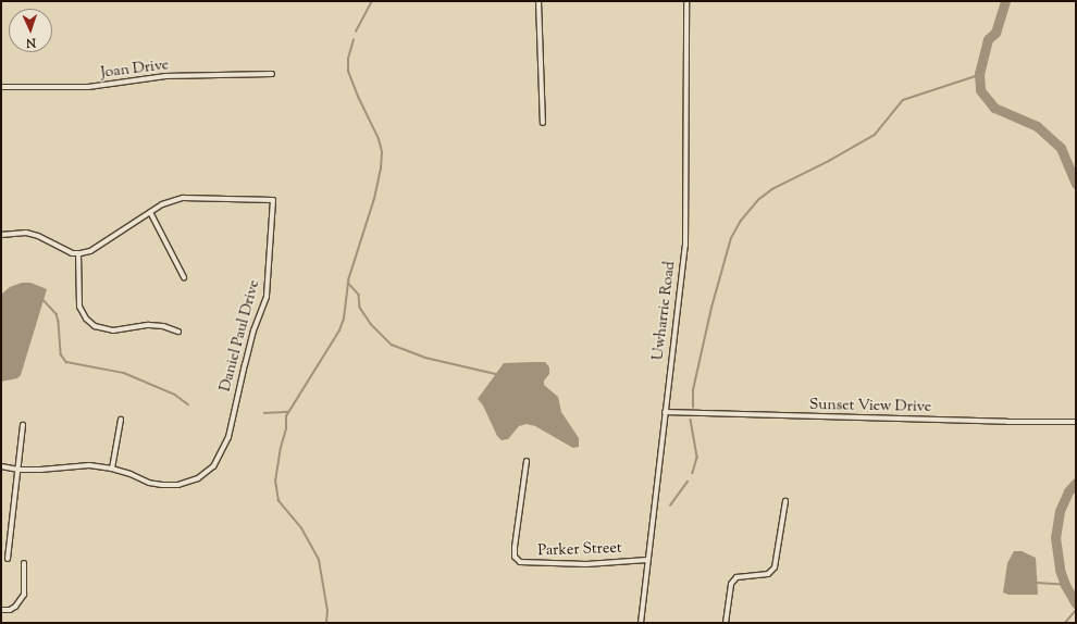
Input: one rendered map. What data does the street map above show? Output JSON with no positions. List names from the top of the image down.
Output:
{
  "streets": {
    "street": [
      "Joan Drive",
      "Uwharrie Road",
      "Daniel Paul Drive",
      "Sunset View Drive",
      "Parker Street"
    ]
  },
  "crossings": [
    ["Uwharrie Road", "Sunset View Drive"],
    ["Uwharrie Road", "Parker Street"]
  ],
  "north": "bottom"
}
